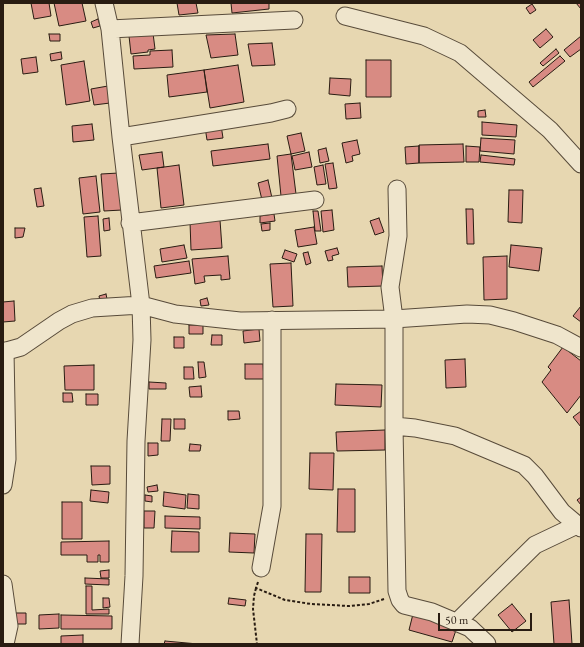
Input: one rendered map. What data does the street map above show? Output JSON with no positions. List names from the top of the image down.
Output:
{
  "scale_bar": "50 m"
}
